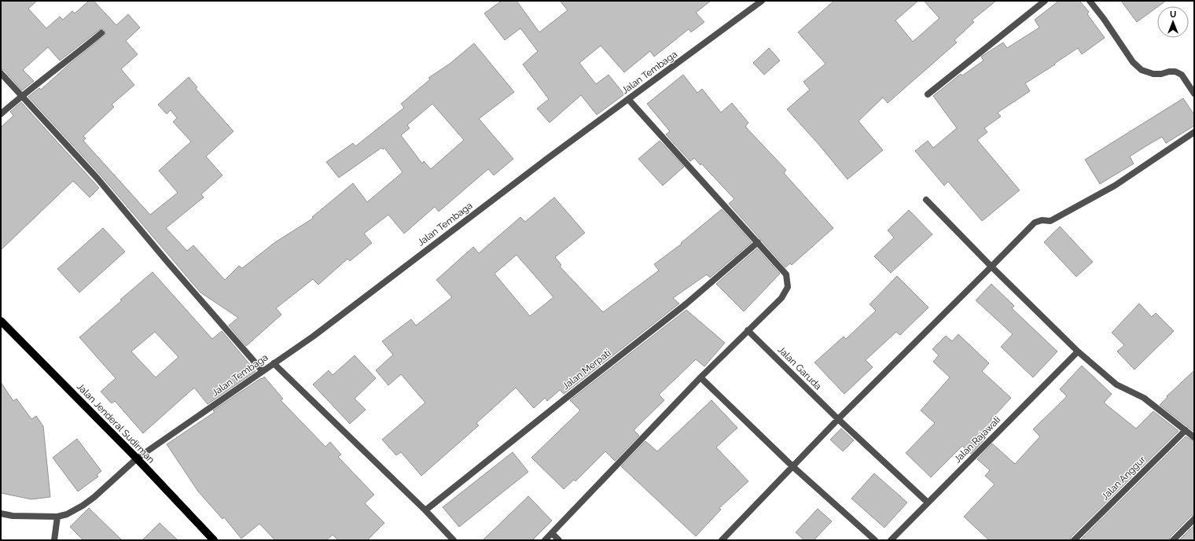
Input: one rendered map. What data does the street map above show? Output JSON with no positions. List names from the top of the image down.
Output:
{
  "streets": {
    "main road": ["Jalan Jenderal Sudirman"],
    "street": [
      "Jalan Tembaga",
      "Jalan Garuda",
      "Jalan Merpati",
      "Jalan Rajawali",
      "Jalan Anggur"
    ]
  },
  "crossings": [
    ["Jalan Tembaga", "Jalan Jenderal Sudirman"],
    ["Jalan Garuda", "Jalan Rajawali"]
  ],
  "north": "top"
}
